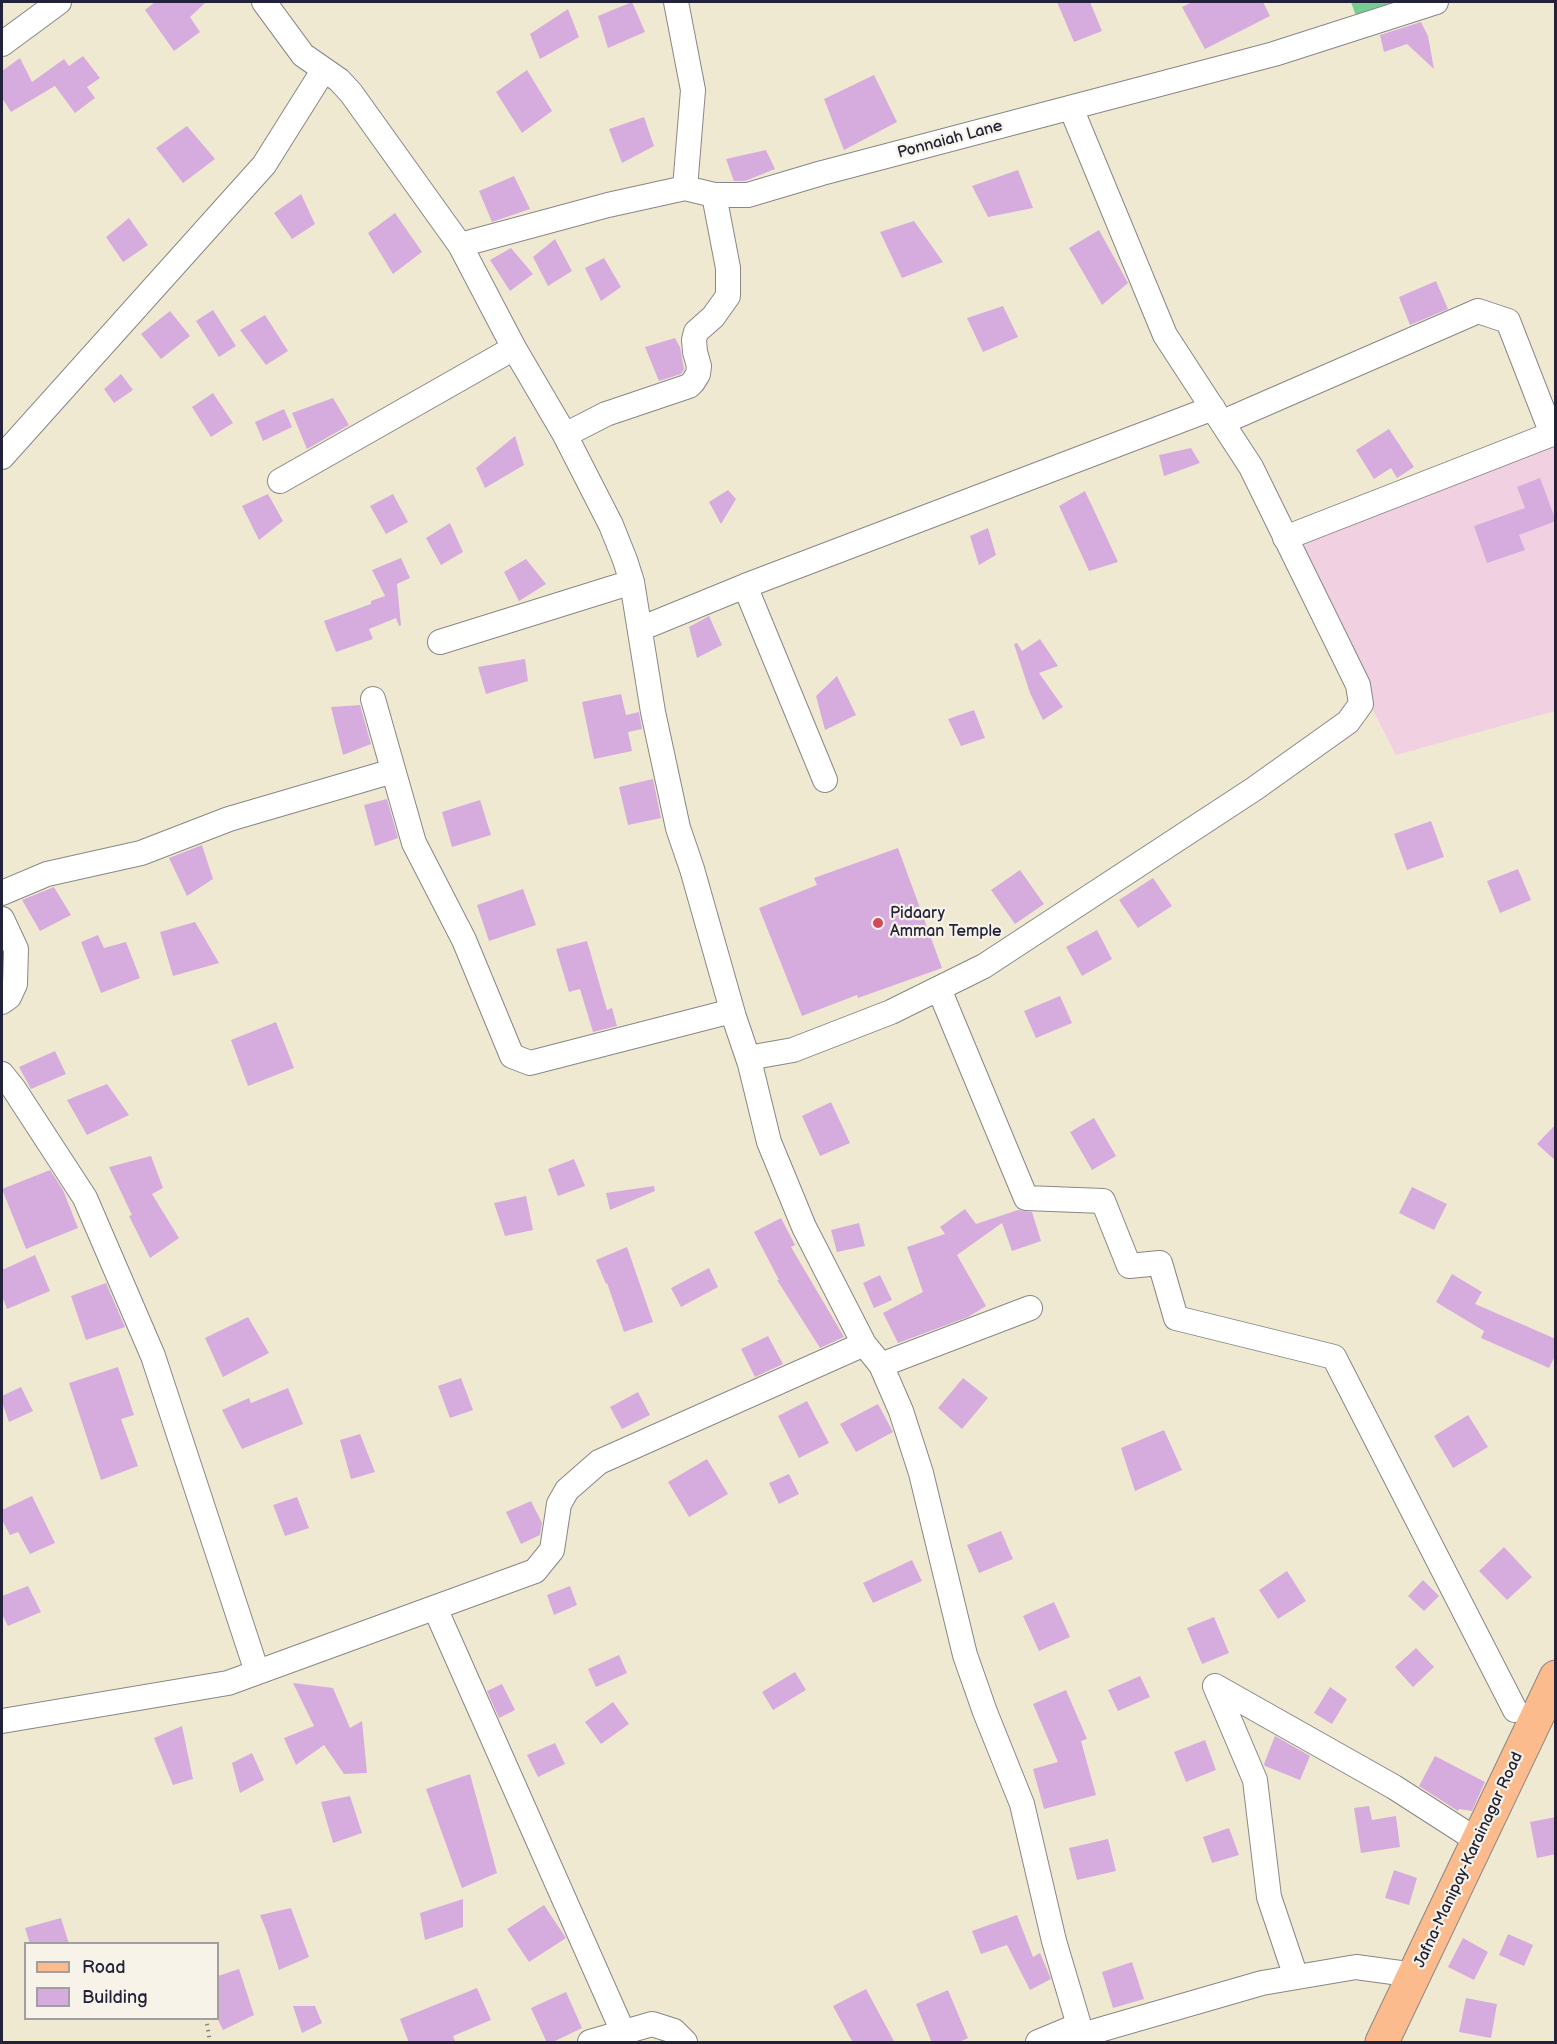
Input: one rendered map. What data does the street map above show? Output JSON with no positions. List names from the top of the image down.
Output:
{
  "streets": {
    "main road": ["Jafna-Manipay-Karainagar Road"],
    "street": ["Ponnaiah Lane"]
  },
  "places": ["Pidaary Amman Temple"],
  "legend": ["Road", "Building"]
}
